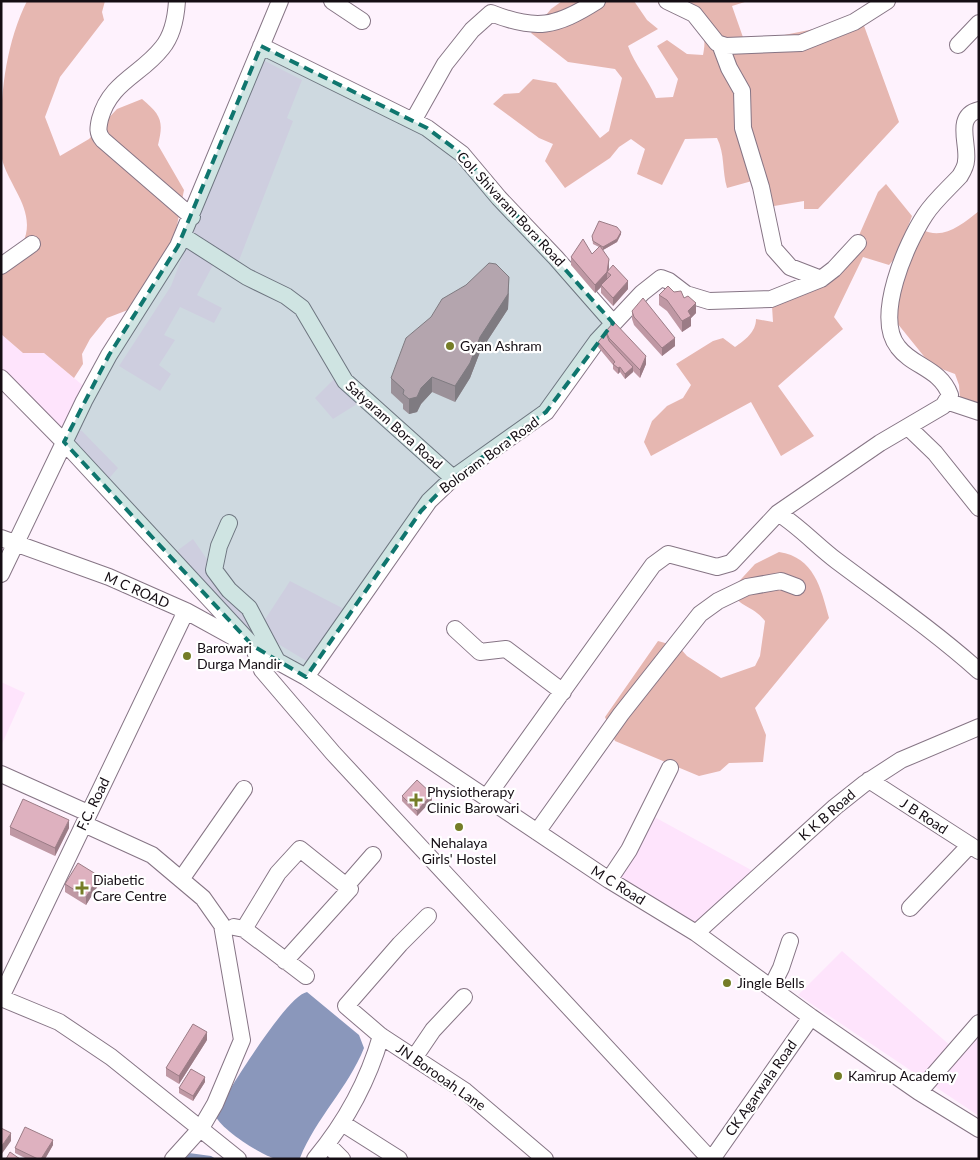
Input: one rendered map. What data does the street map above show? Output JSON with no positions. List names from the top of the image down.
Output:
{
  "streets": {
    "street": [
      "Col. Shivaram Bora Road",
      "Satyaram Bora Road",
      "Boloram Bora Road",
      "M C ROAD",
      "F.C. Road",
      "K K B Road",
      "J B Road",
      "M C Road",
      "JN Borooah Lane",
      "CK Agarwala Road"
    ]
  },
  "crossings": [
    ["Col. Shivaram Bora Road", "Boloram Bora Road"],
    ["Satyaram Bora Road", "Boloram Bora Road"],
    ["Boloram Bora Road", "M C Road"],
    ["M C ROAD", "F.C. Road"],
    ["M C ROAD", "M C Road"],
    ["K K B Road", "J B Road"],
    ["K K B Road", "M C Road"],
    ["M C Road", "CK Agarwala Road"]
  ],
  "places": {
    "other": [
      "Gyan Ashram",
      "Barowari Durga Mandir",
      "Nehalaya Girls' Hostel",
      "Jingle Bells",
      "Kamrup Academy"
    ],
    "health": ["Physiotherapy Clinic Barowari", "Diabetic Care Centre"]
  }
}
